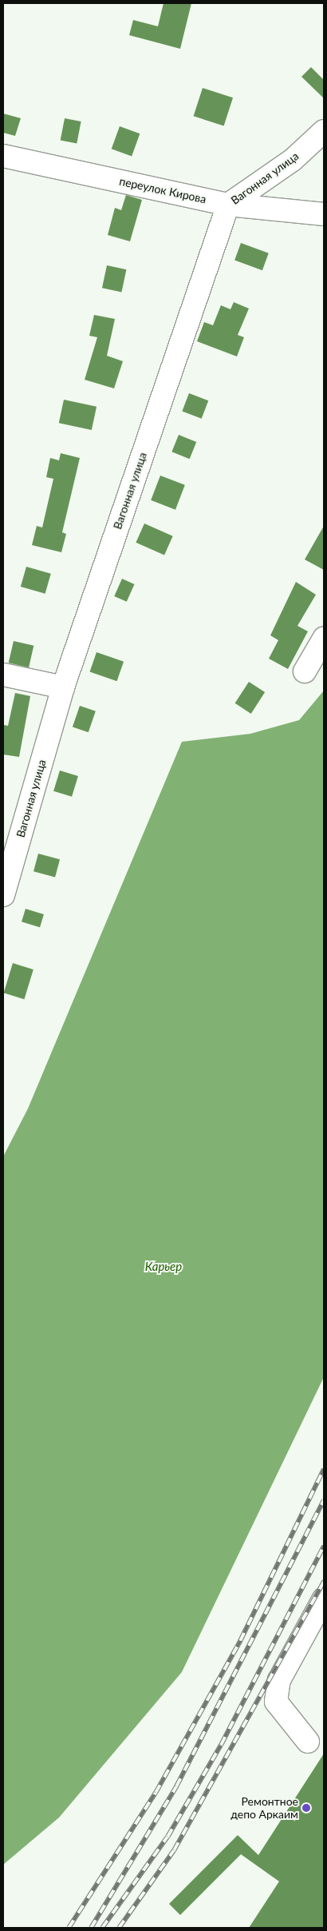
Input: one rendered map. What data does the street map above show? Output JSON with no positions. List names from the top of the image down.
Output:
{
  "streets": {
    "street": ["Вагонная улица", "переулок Кирова"]
  },
  "crossings": [
    ["Вагонная улица", "переулок Кирова"]
  ],
  "water": ["Карьер"],
  "places": ["Ремонтное депо Аркаим"]
}
